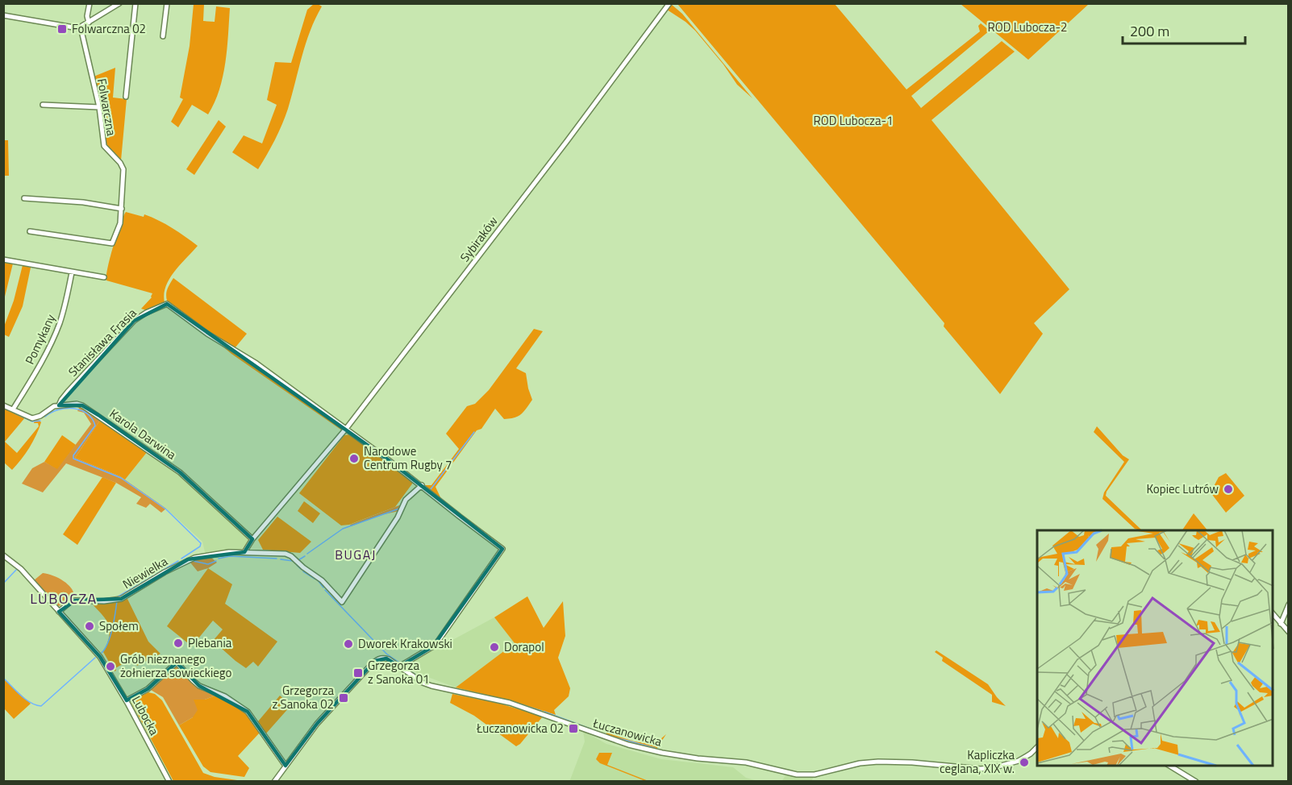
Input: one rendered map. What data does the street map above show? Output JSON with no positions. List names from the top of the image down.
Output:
{
  "streets": {
    "street": [
      "Folwarczna",
      "Sybiraków",
      "Pomykany",
      "Stanisława Frasia",
      "Karola Darwina",
      "Niewielka",
      "Lubocka",
      "Łuczanowicka"
    ]
  },
  "crossings": [
    ["Sybiraków", "Stanisława Frasia"],
    ["Sybiraków", "Karola Darwina"],
    ["Sybiraków", "Niewielka"],
    ["Stanisława Frasia", "Karola Darwina"],
    ["Niewielka", "Lubocka"]
  ],
  "districts": ["BUGAJ", "LUBOCZA"],
  "parks": ["ROD Lubocza-2", "ROD Lubocza-1"],
  "places": {
    "transit": [
      "Folwarczna 02",
      "Grzegorza z Sanoka 01",
      "Grzegorza z Sanoka 02",
      "Łuczanowicka 02"
    ],
    "other": [
      "Narodowe Centrum Rugby 7",
      "Kopiec Lutrów",
      "Społem",
      "Plebania",
      "Dworek Krakowski",
      "Dorapol",
      "Grób nieznanego żołnierza sowieckiego",
      "Kapliczka ceglana, XIX w."
    ]
  },
  "scale_bar": "200 m"
}
